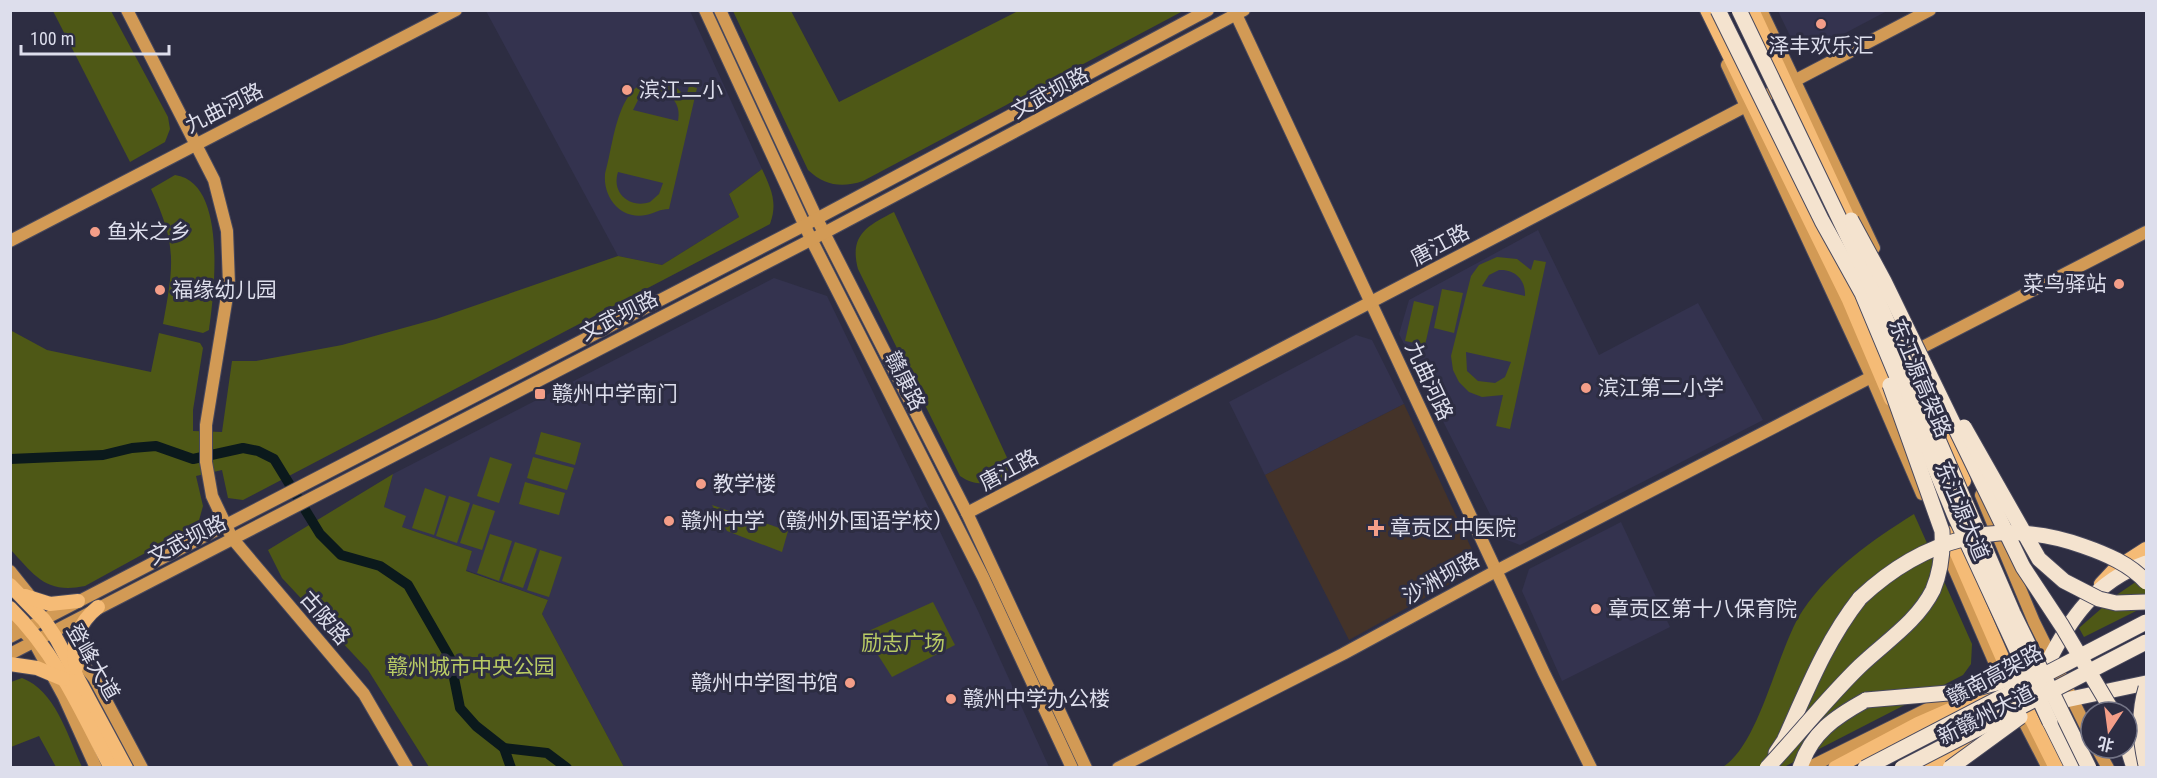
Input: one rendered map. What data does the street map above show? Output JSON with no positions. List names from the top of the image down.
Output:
{
  "streets": {
    "highway": ["东江源高架路", "赣南高架路"],
    "main road": ["东江源大道", "登峰大道", "新赣州大道"],
    "street": [
      "文武坝路",
      "九曲河路",
      "唐江路",
      "赣康路",
      "沙洲坝路",
      "古陂路"
    ]
  },
  "crossings": [
    ["文武坝路", "九曲河路"],
    ["文武坝路", "赣康路"],
    ["文武坝路", "古陂路"],
    ["文武坝路", "登峰大道"],
    ["九曲河路", "唐江路"],
    ["九曲河路", "沙洲坝路"],
    ["九曲河路", "古陂路"],
    ["唐江路", "赣康路"],
    ["唐江路", "东江源大道"],
    ["东江源高架路", "东江源大道"],
    ["东江源大道", "沙洲坝路"],
    ["东江源大道", "新赣州大道"]
  ],
  "parks": ["励志广场", "赣州城市中央公园"],
  "places": {
    "other": [
      "泽丰欢乐汇",
      "滨江二小",
      "鱼米之乡",
      "菜鸟驿站",
      "福缘幼儿园",
      "滨江第二小学",
      "教学楼",
      "赣州中学（赣州外国语学校）",
      "章贡区第十八保育院",
      "赣州中学图书馆",
      "赣州中学办公楼"
    ],
    "transit": ["赣州中学南门"],
    "health": ["章贡区中医院"]
  },
  "scale_bar": "100 m",
  "north": "bottom"
}
